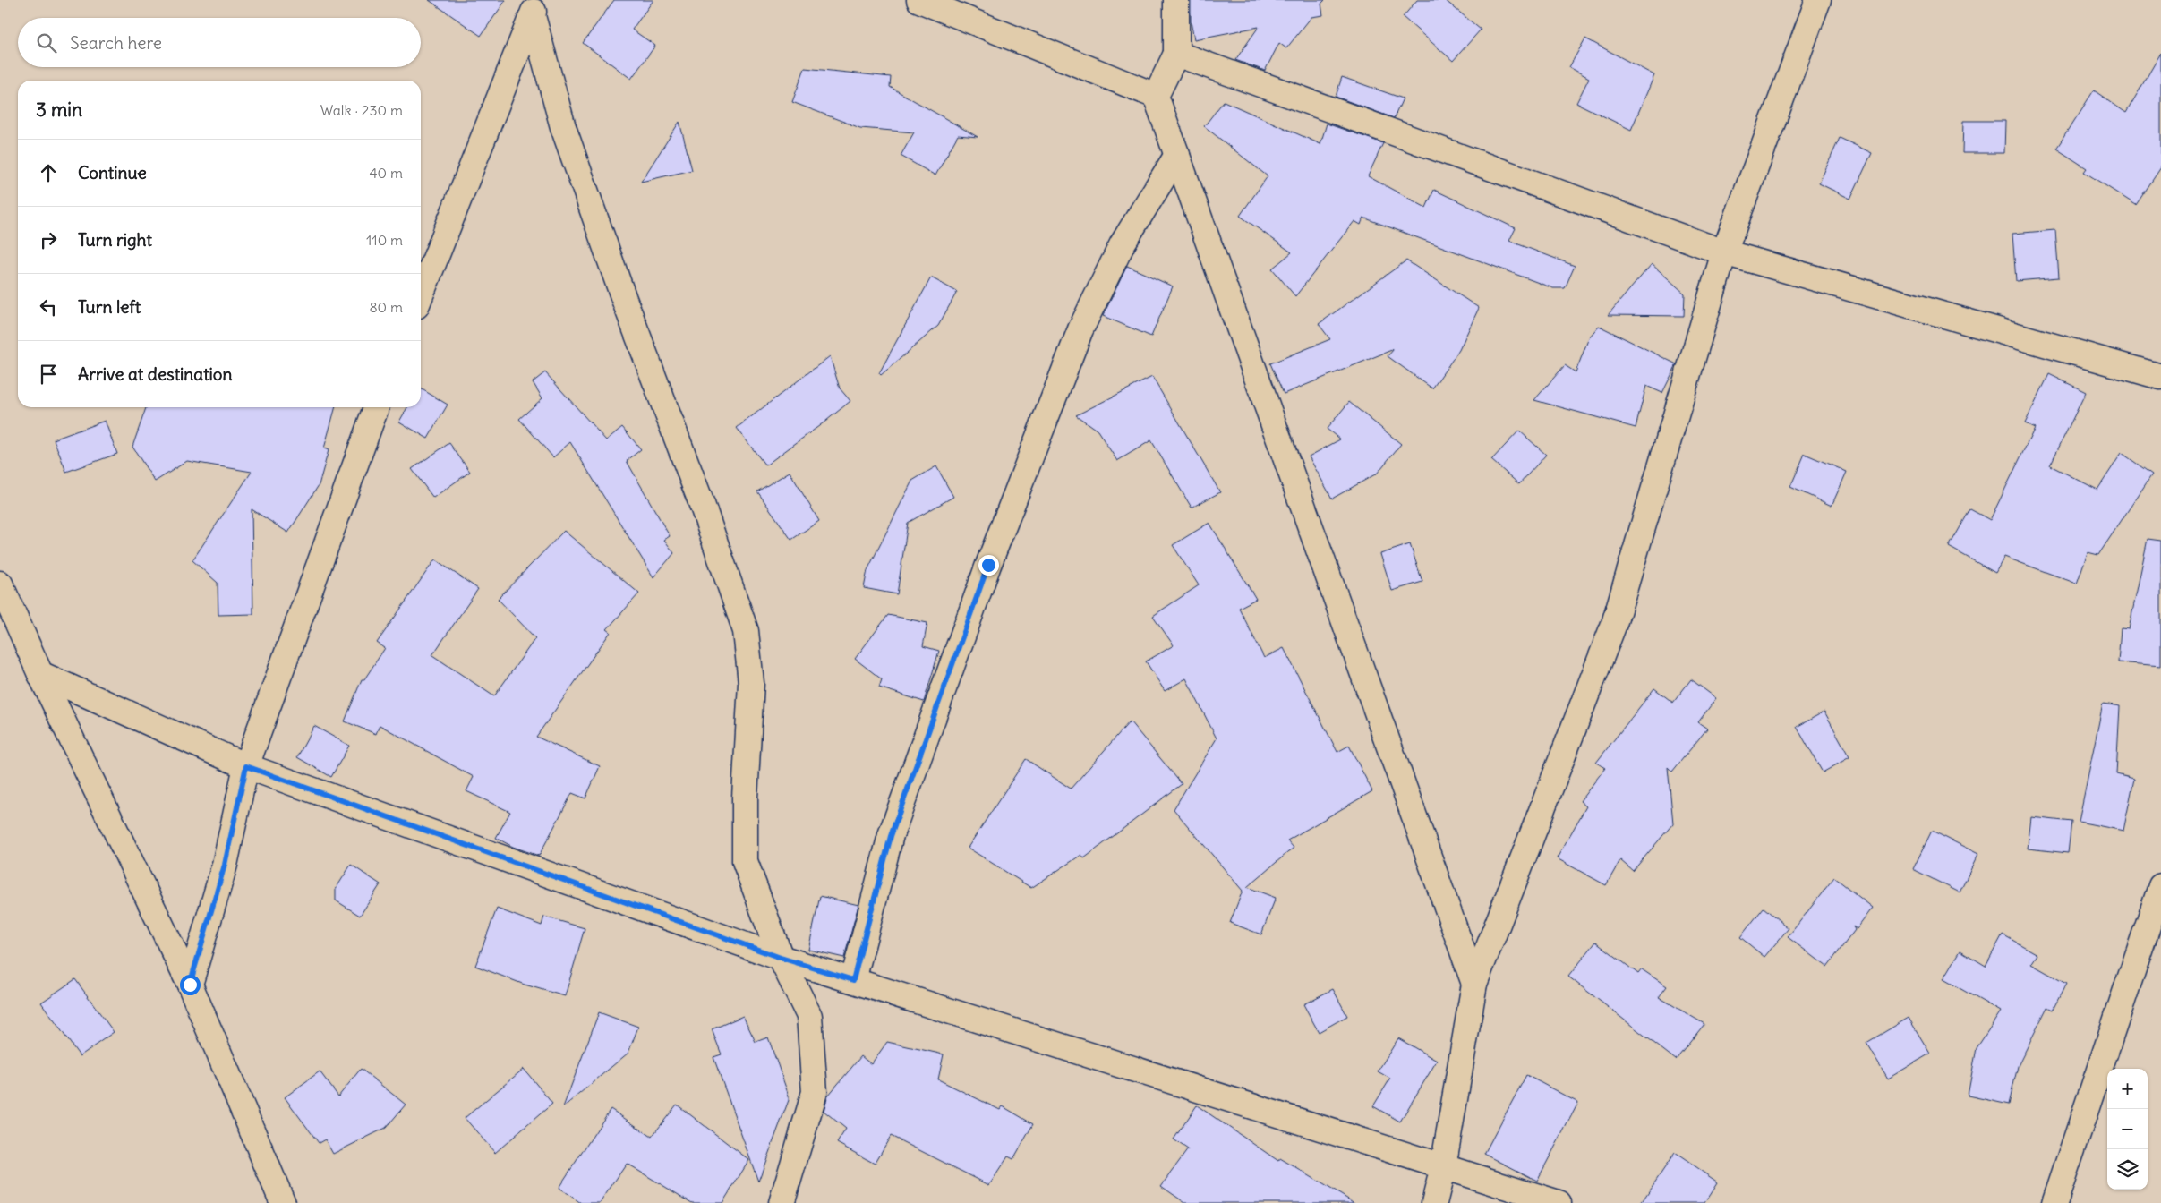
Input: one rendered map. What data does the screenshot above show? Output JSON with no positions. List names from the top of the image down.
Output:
{
  "page": {
    "search": "Search here",
    "heading": ["3 min", "Walk · 230 m"],
    "list": [
      ["Continue", "40 m"],
      ["Turn right", "110 m"],
      ["Turn left", "80 m"],
      "Arrive at destination"
    ],
    "map_buttons": ["+", "−"]
  }
}
